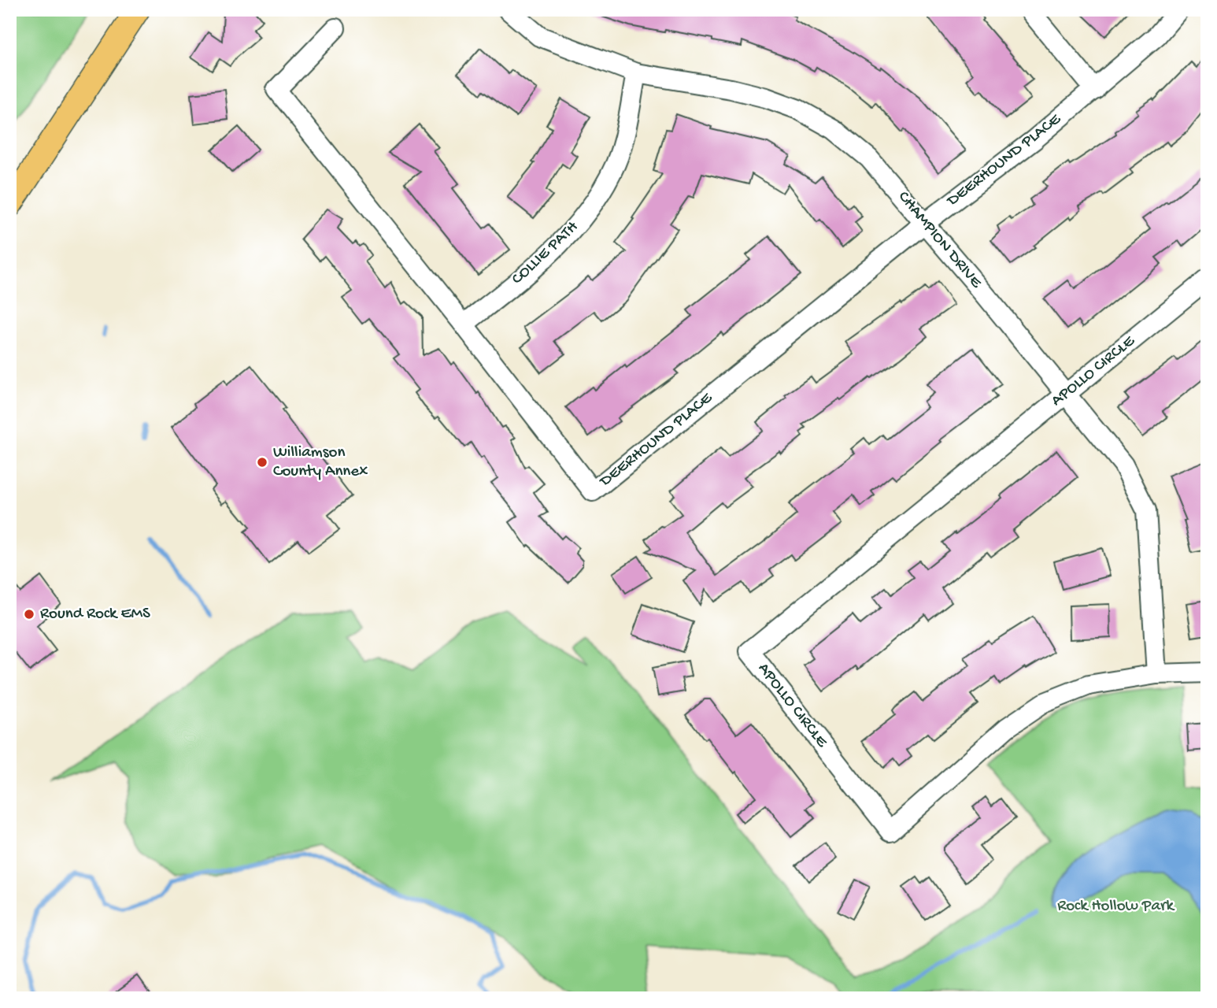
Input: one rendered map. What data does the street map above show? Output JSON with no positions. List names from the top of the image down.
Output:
{
  "streets": {
    "street": [
      "DEERHOUND PLACE",
      "CHAMPION DRIVE",
      "COLLIE PATH",
      "APOLLO CIRCLE"
    ]
  },
  "crossings": [
    ["DEERHOUND PLACE", "CHAMPION DRIVE"],
    ["DEERHOUND PLACE", "COLLIE PATH"],
    ["CHAMPION DRIVE", "COLLIE PATH"],
    ["CHAMPION DRIVE", "APOLLO CIRCLE"]
  ],
  "parks": ["Rock Hollow Park"],
  "places": ["Williamson County Annex", "Round Rock EMS"]
}
